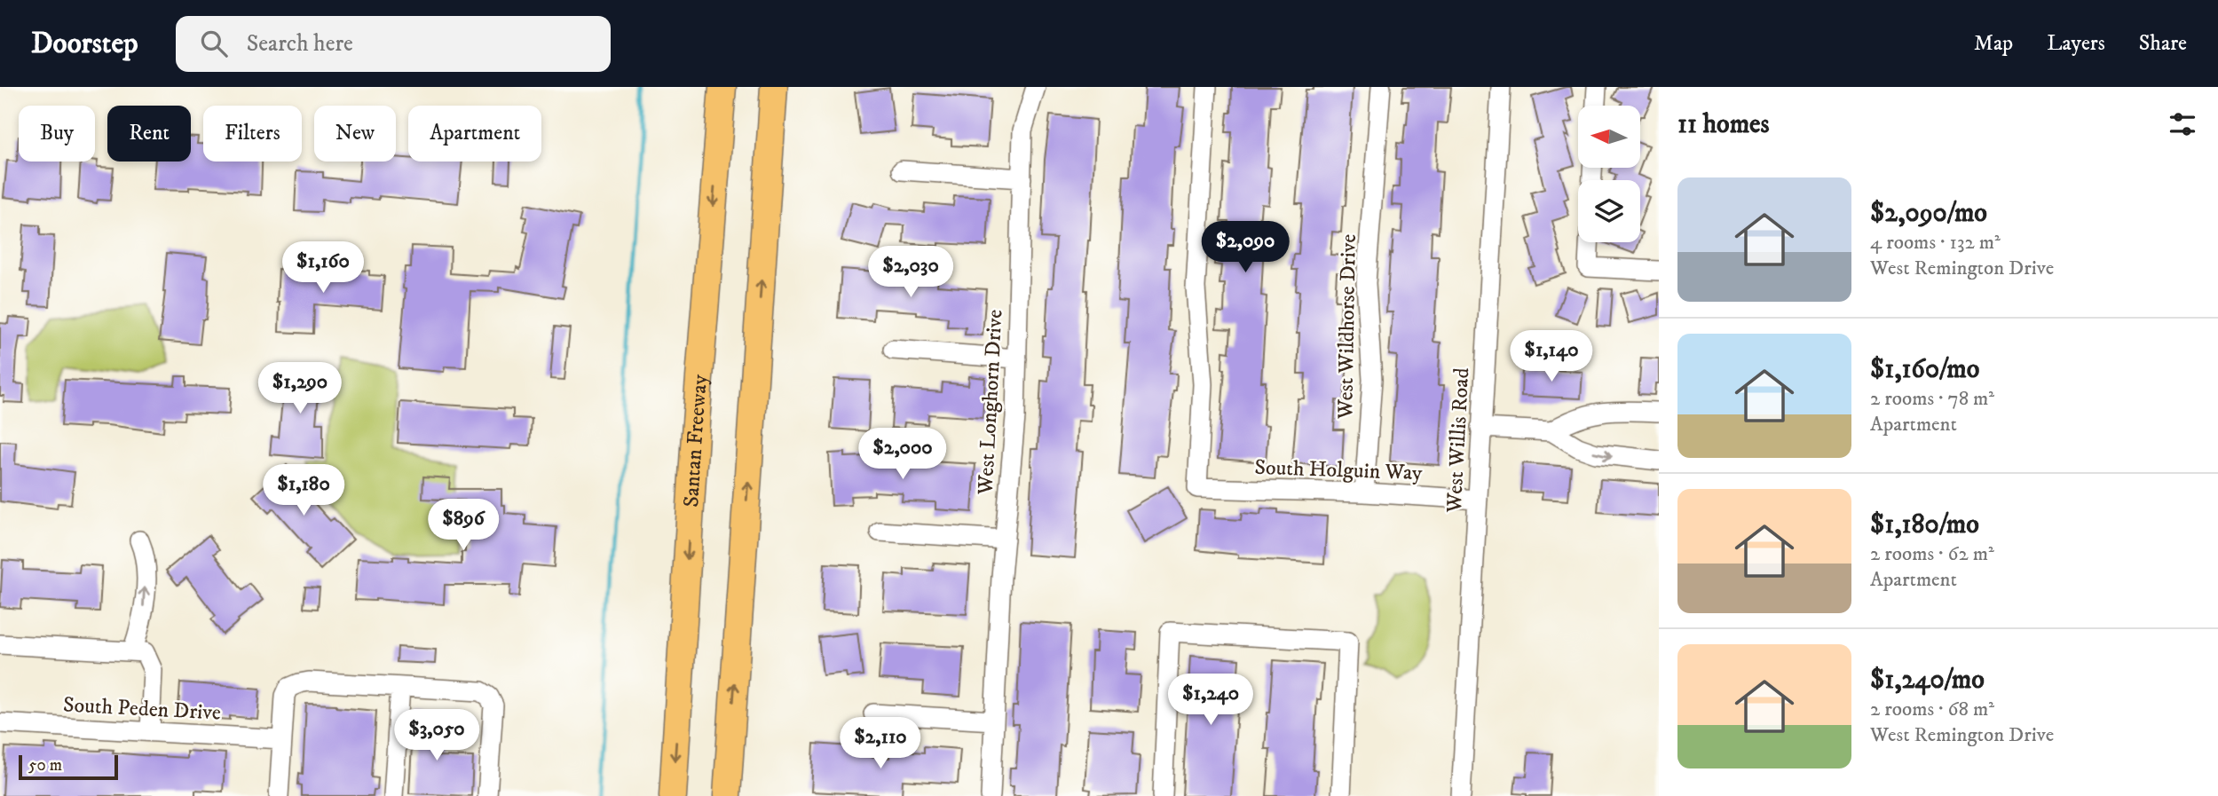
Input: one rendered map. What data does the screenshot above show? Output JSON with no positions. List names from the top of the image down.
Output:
{
  "streets": {
    "highway": ["Santan Freeway"],
    "street": [
      "West Wildhorse Drive",
      "West Longhorn Drive",
      "West Willis Road",
      "South Holguin Way",
      "South Peden Drive"
    ]
  },
  "crossings": [
    ["West Wildhorse Drive", "South Holguin Way"],
    ["West Willis Road", "South Holguin Way"]
  ],
  "scale_bar": "50 m",
  "north": "left",
  "page": {
    "header": "Doorstep",
    "search": "Search here",
    "nav": ["Map", "Layers", "Share"],
    "heading": "11 homes",
    "chip": [
      "Buy",
      "Rent",
      "Filters",
      "New",
      "Apartment"
    ],
    "list": [
      {
        "name": "$2,090/mo",
        "note": "4 rooms · 132 m² · West Remington Drive"
      },
      {
        "name": "$1,160/mo",
        "note": "2 rooms · 78 m² · Apartment"
      },
      {
        "name": "$1,180/mo",
        "note": "2 rooms · 62 m² · Apartment"
      },
      {
        "name": "$1,240/mo",
        "note": "2 rooms · 68 m² · West Remington Drive"
      }
    ],
    "price": [
      "$2,090",
      "$1,160",
      "$2,030",
      "$1,140",
      "$1,290",
      "$2,000",
      "$1,180",
      "$896",
      "$1,240",
      "$3,050",
      "$2,110"
    ],
    "scale": "50 m"
  }
}
